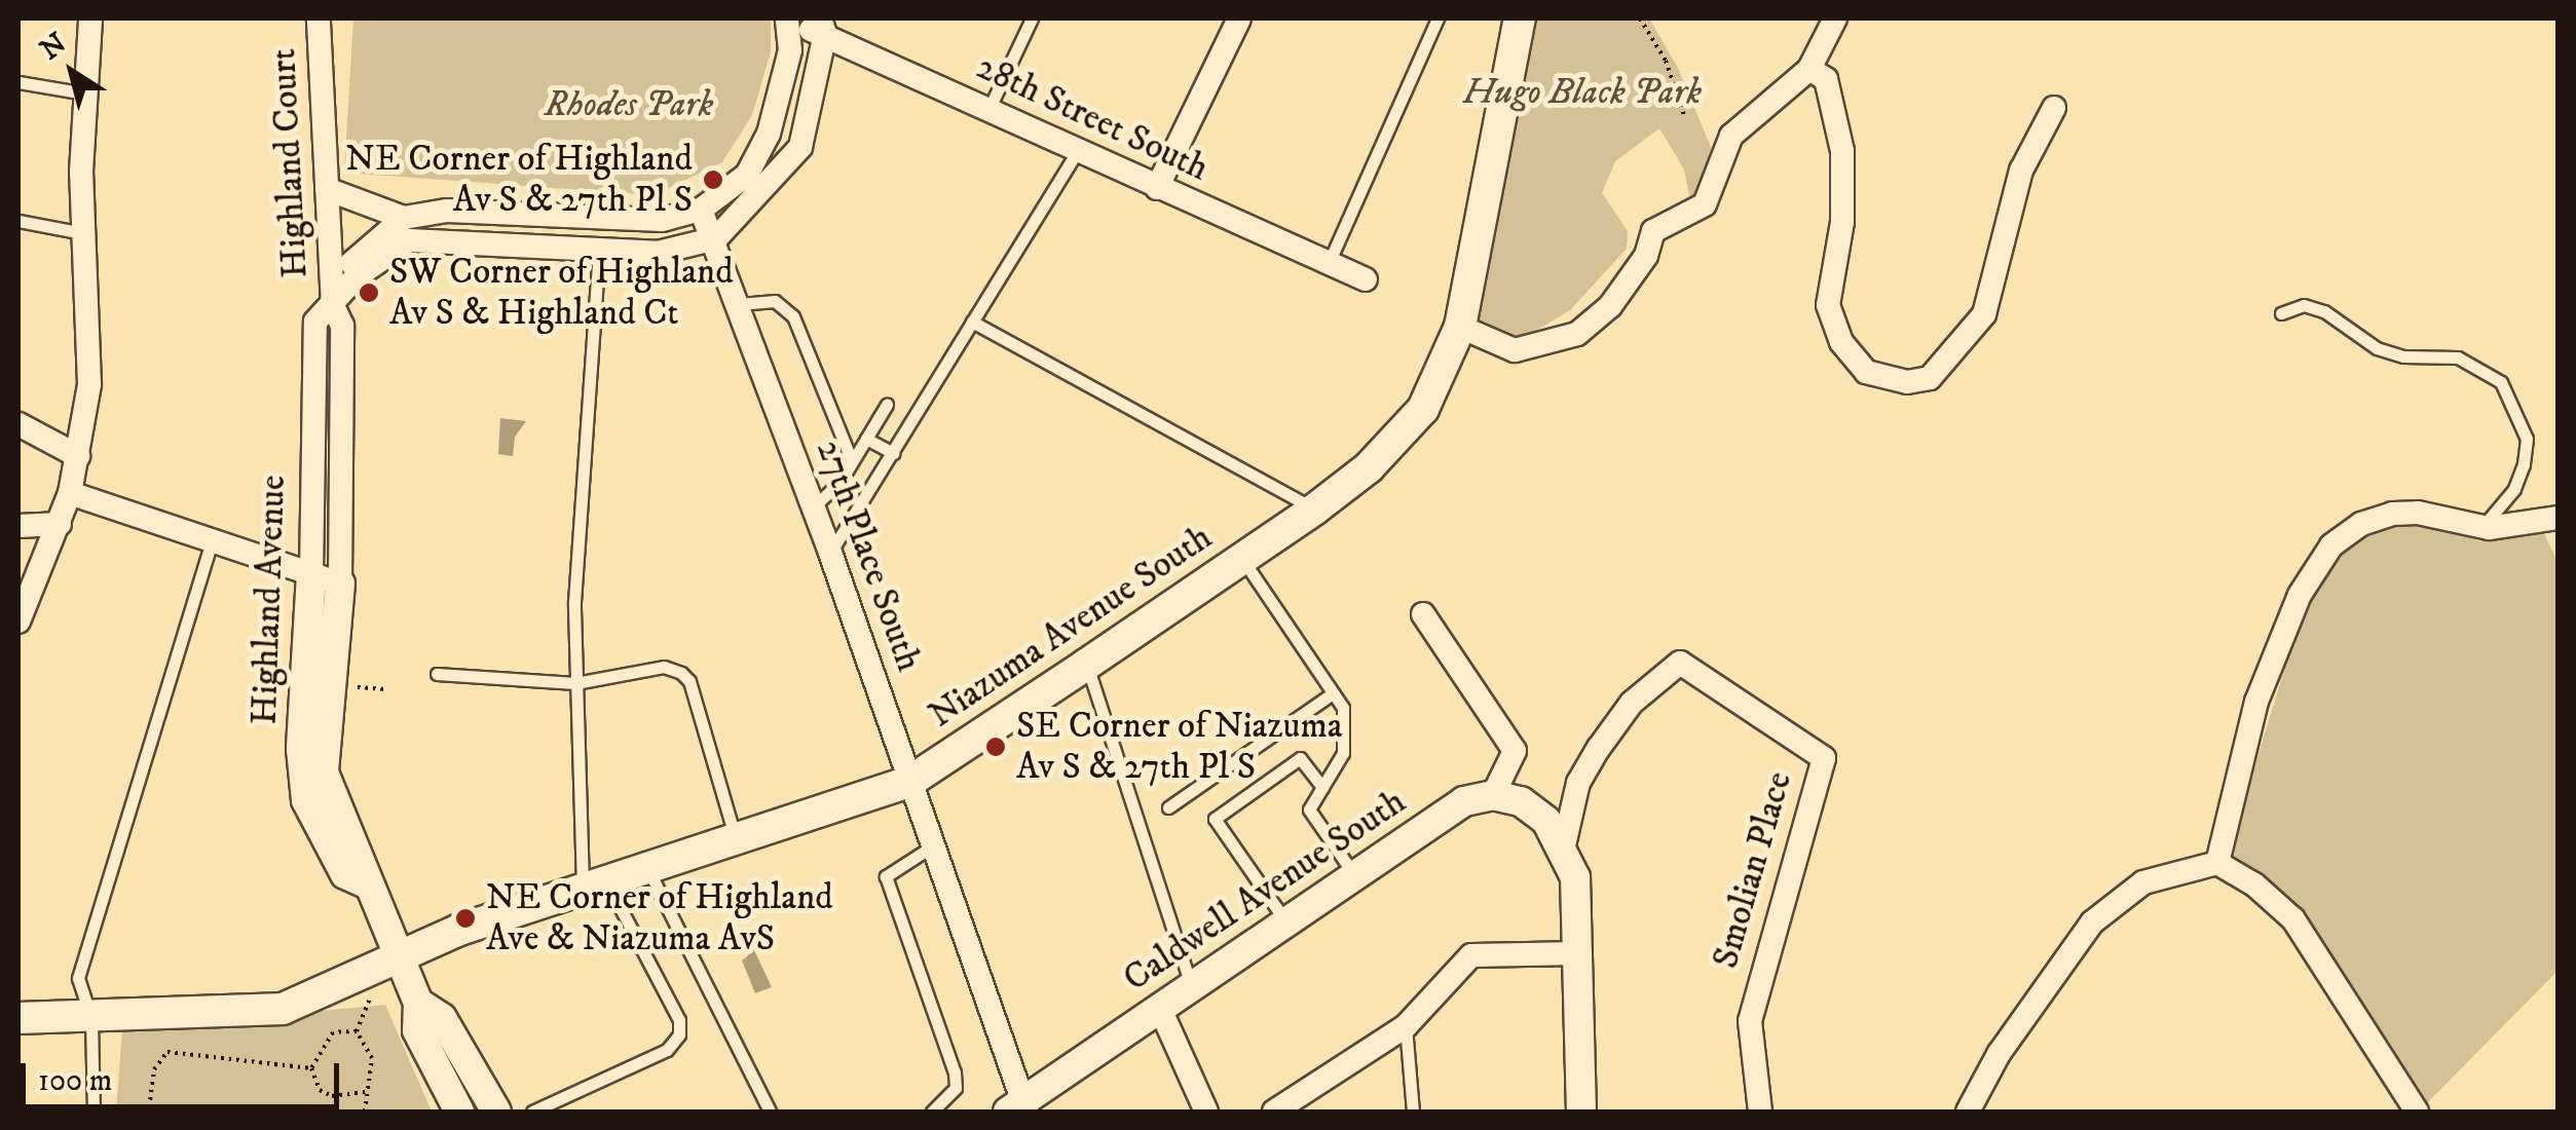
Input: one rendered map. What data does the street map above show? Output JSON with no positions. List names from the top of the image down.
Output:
{
  "streets": {
    "main road": ["Niazuma Avenue South"],
    "street": [
      "28th Street South",
      "Highland Court",
      "27th Place South",
      "Highland Avenue",
      "Smolian Place",
      "Caldwell Avenue South"
    ]
  },
  "crossings": [
    ["Highland Court", "Highland Avenue"],
    ["27th Place South", "Highland Avenue"],
    ["27th Place South", "Niazuma Avenue South"],
    ["27th Place South", "Caldwell Avenue South"],
    ["Highland Avenue", "Niazuma Avenue South"]
  ],
  "parks": ["Hugo Black Park", "Rhodes Park"],
  "places": [
    "NE Corner of Highland Av S & 27th Pl S",
    "SW Corner of Highland Av S & Highland Ct",
    "SE Corner of Niazuma Av S & 27th Pl S",
    "NE Corner of Highland Ave & Niazuma AvS"
  ],
  "scale_bar": "100 m",
  "north": "top left"
}
